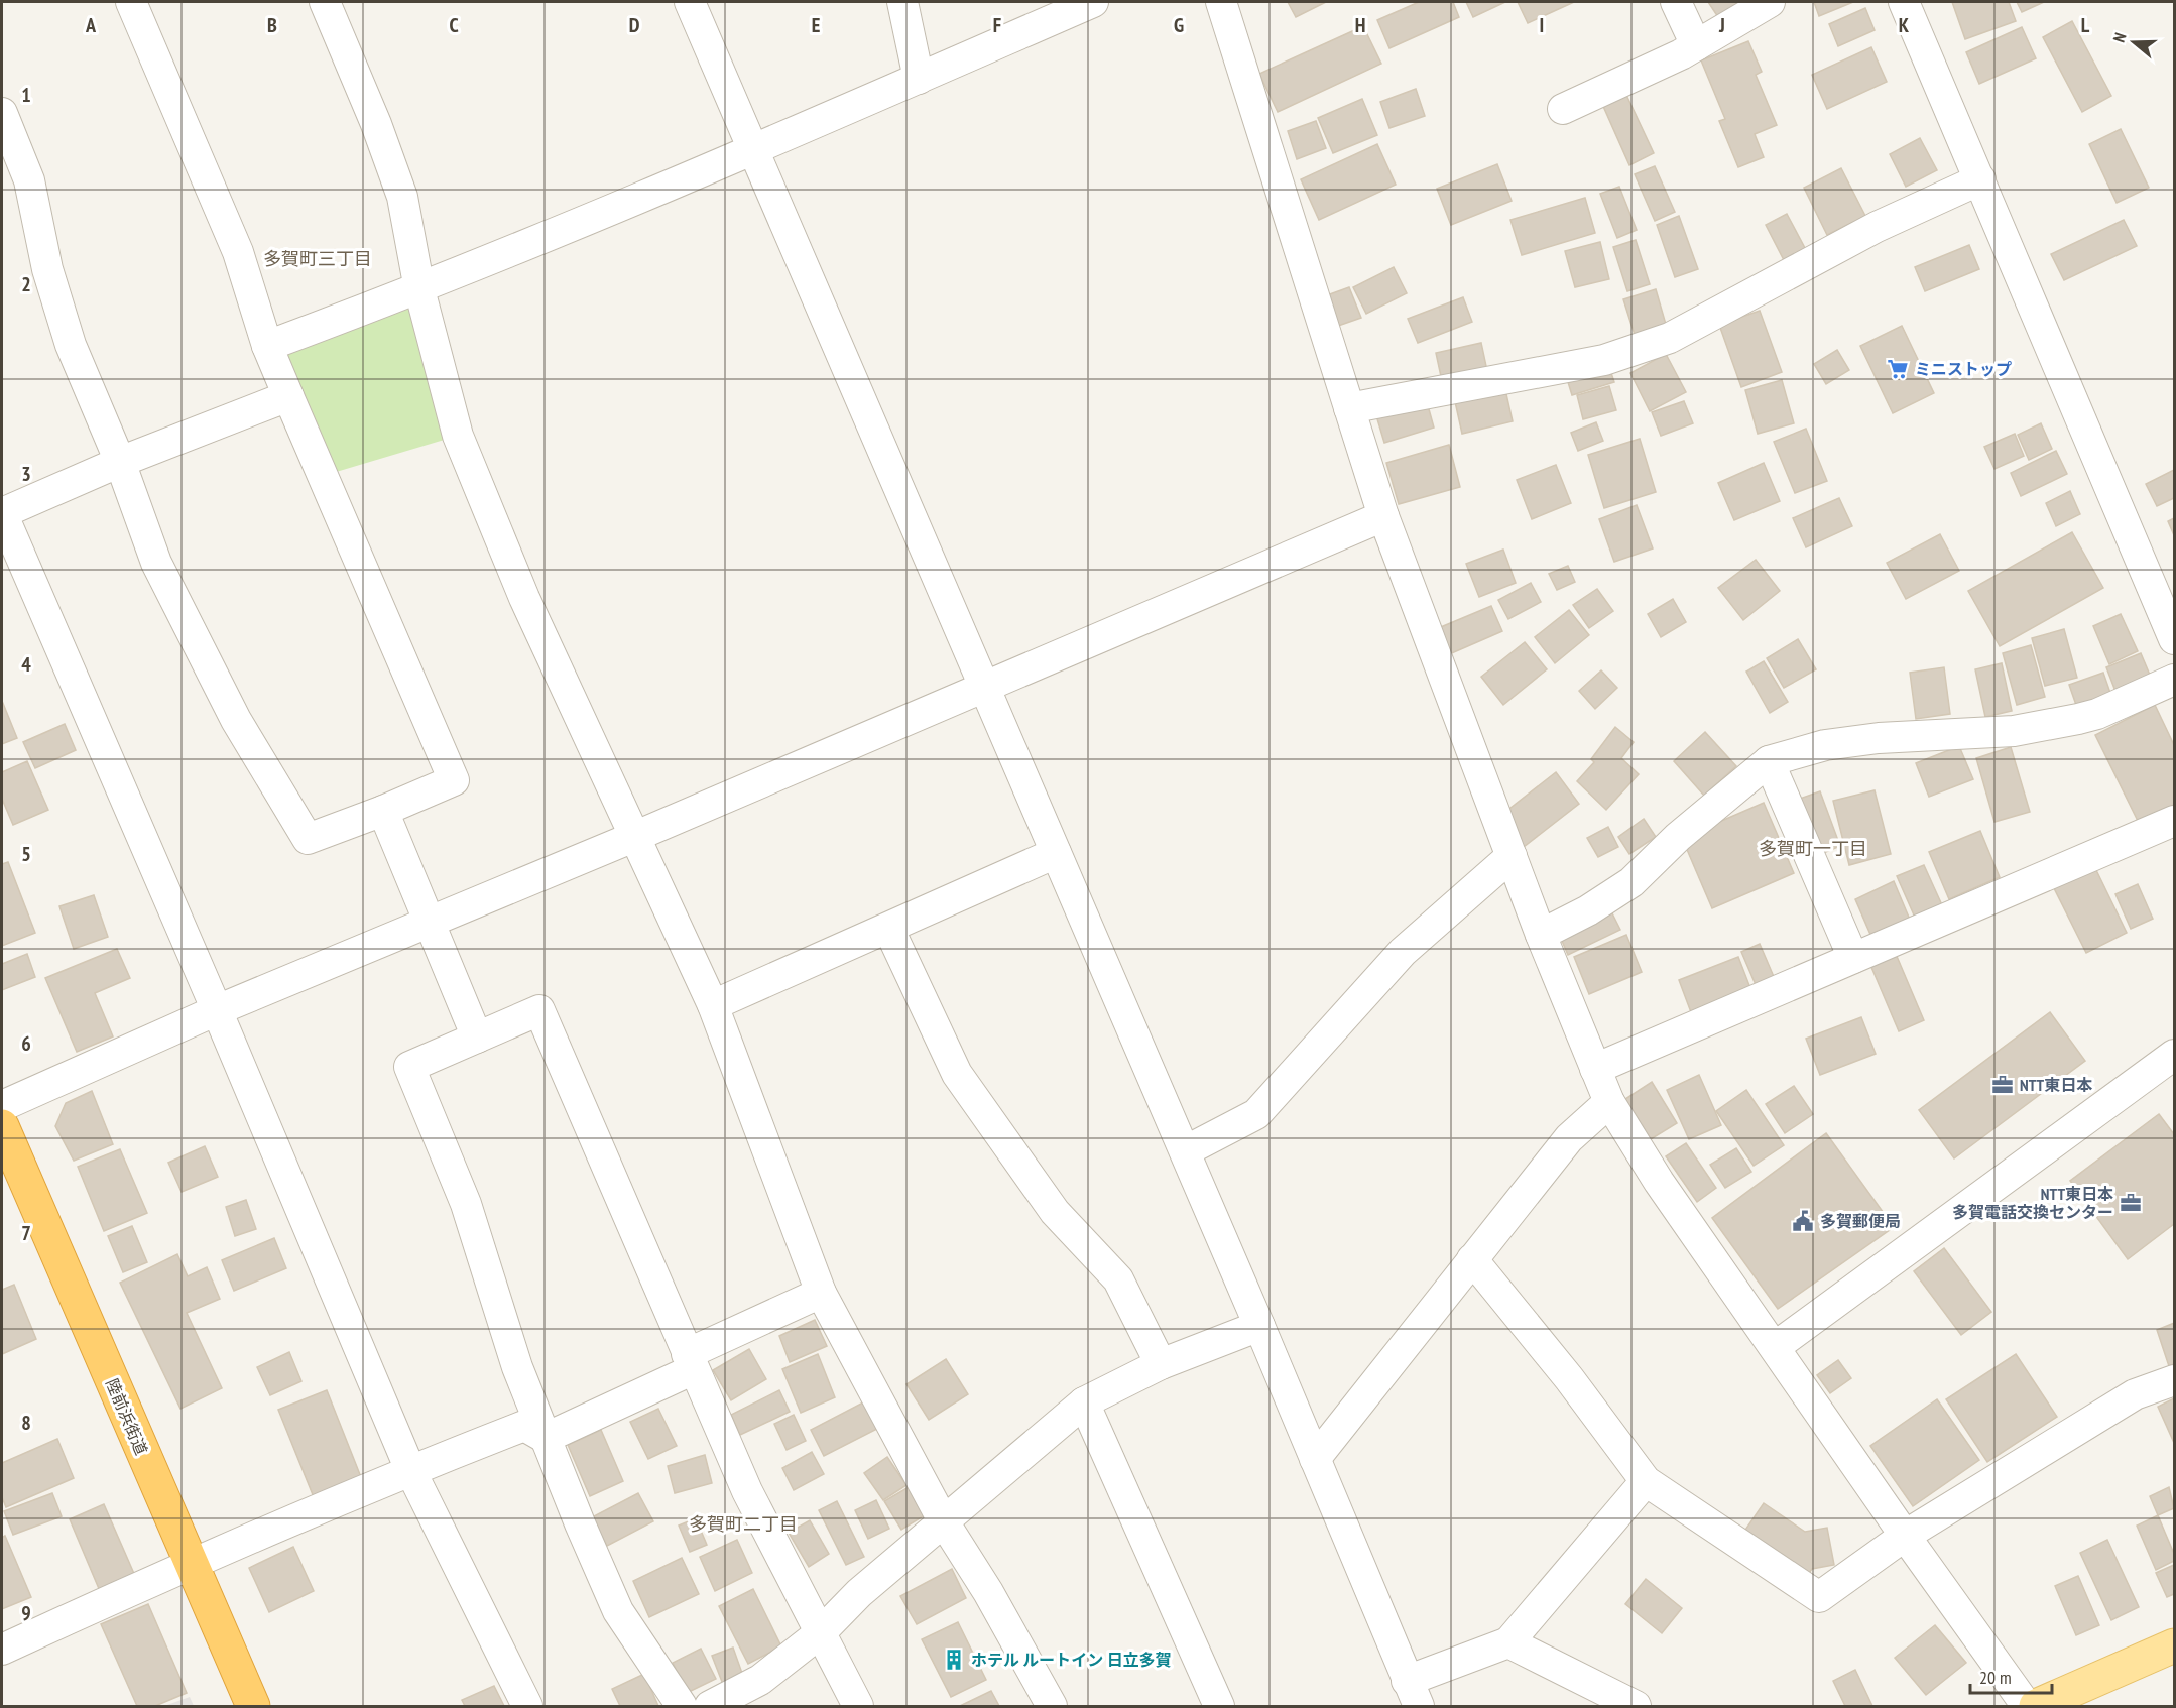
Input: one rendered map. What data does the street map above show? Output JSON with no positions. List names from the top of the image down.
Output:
{
  "streets": {
    "highway": ["陸前浜街道"]
  },
  "districts": ["多賀町三丁目", "多賀町一丁目", "多賀町二丁目"],
  "places": {
    "supermarket": ["ミニストップ"],
    "office": ["NTT東日本", "NTT東日本 多賀電話交換センター"],
    "public building": ["多賀郵便局"],
    "building": ["ホテル ルートイン 日立多賀"]
  },
  "scale_bar": "20 m",
  "north": "left",
  "grid": {
    "columns": [
      "A",
      "B",
      "C",
      "D",
      "E",
      "F",
      "G",
      "H",
      "I",
      "J",
      "K",
      "L"
    ],
    "rows": [
      "1",
      "2",
      "3",
      "4",
      "5",
      "6",
      "7",
      "8",
      "9"
    ]
  }
}
